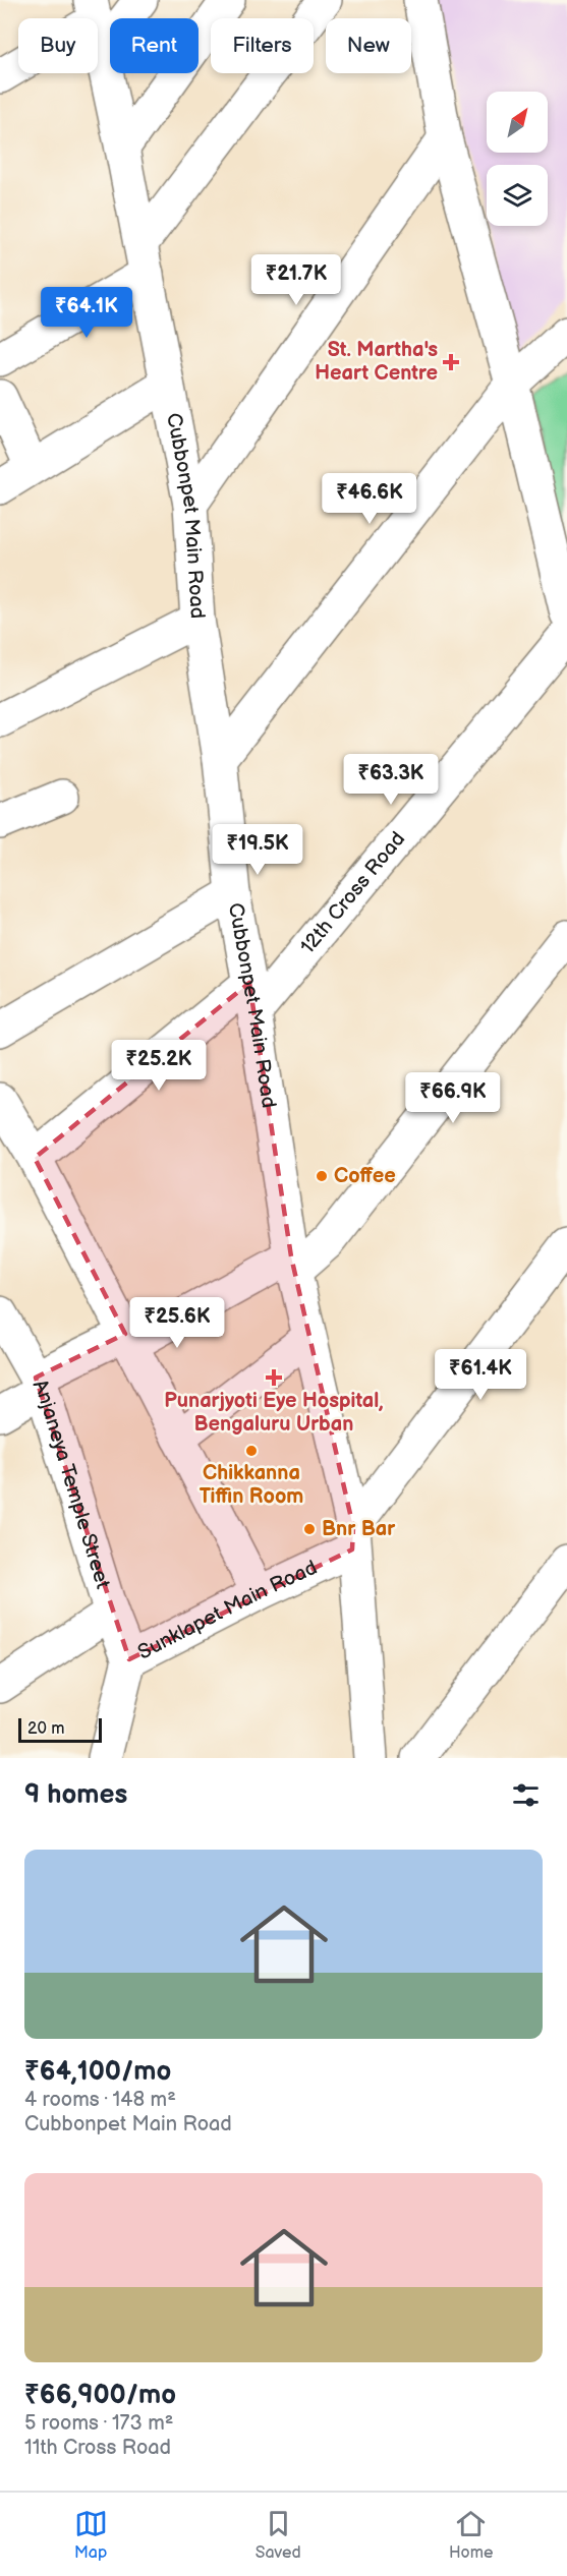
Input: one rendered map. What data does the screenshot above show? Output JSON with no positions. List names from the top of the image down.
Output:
{
  "streets": {
    "street": [
      "Cubbonpet Main Road",
      "12th Cross Road",
      "Anjaneya Temple Street",
      "Sunklapet Main Road"
    ]
  },
  "crossings": [
    ["Cubbonpet Main Road", "12th Cross Road"],
    ["Cubbonpet Main Road", "Sunklapet Main Road"],
    ["Anjaneya Temple Street", "Sunklapet Main Road"]
  ],
  "places": {
    "health": ["St. Martha's Heart Centre", "Punarjyoti Eye Hospital, Bengaluru Urban"],
    "other": ["Coffee", "Chikkanna Tiffin Room", "Bnr Bar"]
  },
  "scale_bar": "20 m",
  "north": "top right",
  "page": {
    "chip": [
      "Buy",
      "Rent",
      "Filters",
      "New"
    ],
    "price": [
      "₹21.7K",
      "₹64.1K",
      "₹46.6K",
      "₹63.3K",
      "₹19.5K",
      "₹25.2K",
      "₹66.9K",
      "₹25.6K",
      "₹61.4K"
    ],
    "scale": "20 m",
    "heading": "9 homes",
    "list": [
      {
        "name": "₹64,100/mo",
        "note": "4 rooms · 148 m² · Cubbonpet Main Road"
      },
      {
        "name": "₹66,900/mo",
        "note": "5 rooms · 173 m² · 11th Cross Road"
      }
    ],
    "tabs": ["Map", "Saved", "Home"]
  }
}
